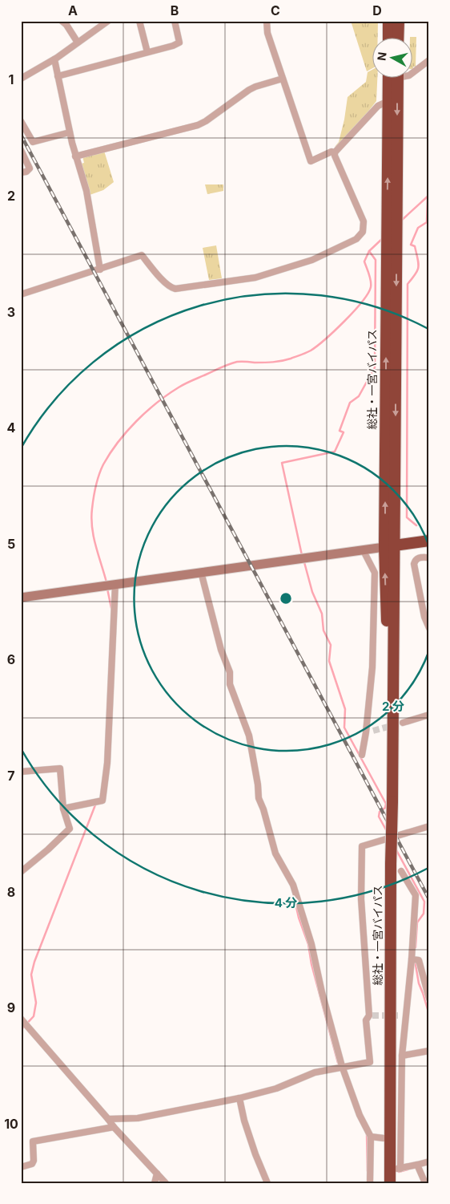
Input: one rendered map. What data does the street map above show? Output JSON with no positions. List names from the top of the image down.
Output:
{
  "streets": {
    "highway": ["総社・一宮バイパス"]
  },
  "north": "left",
  "grid": {
    "columns": [
      "A",
      "B",
      "C",
      "D"
    ],
    "rows": [
      "1",
      "2",
      "3",
      "4",
      "5",
      "6",
      "7",
      "8",
      "9",
      "10"
    ]
  },
  "rings": ["2 分", "4 分"]
}
